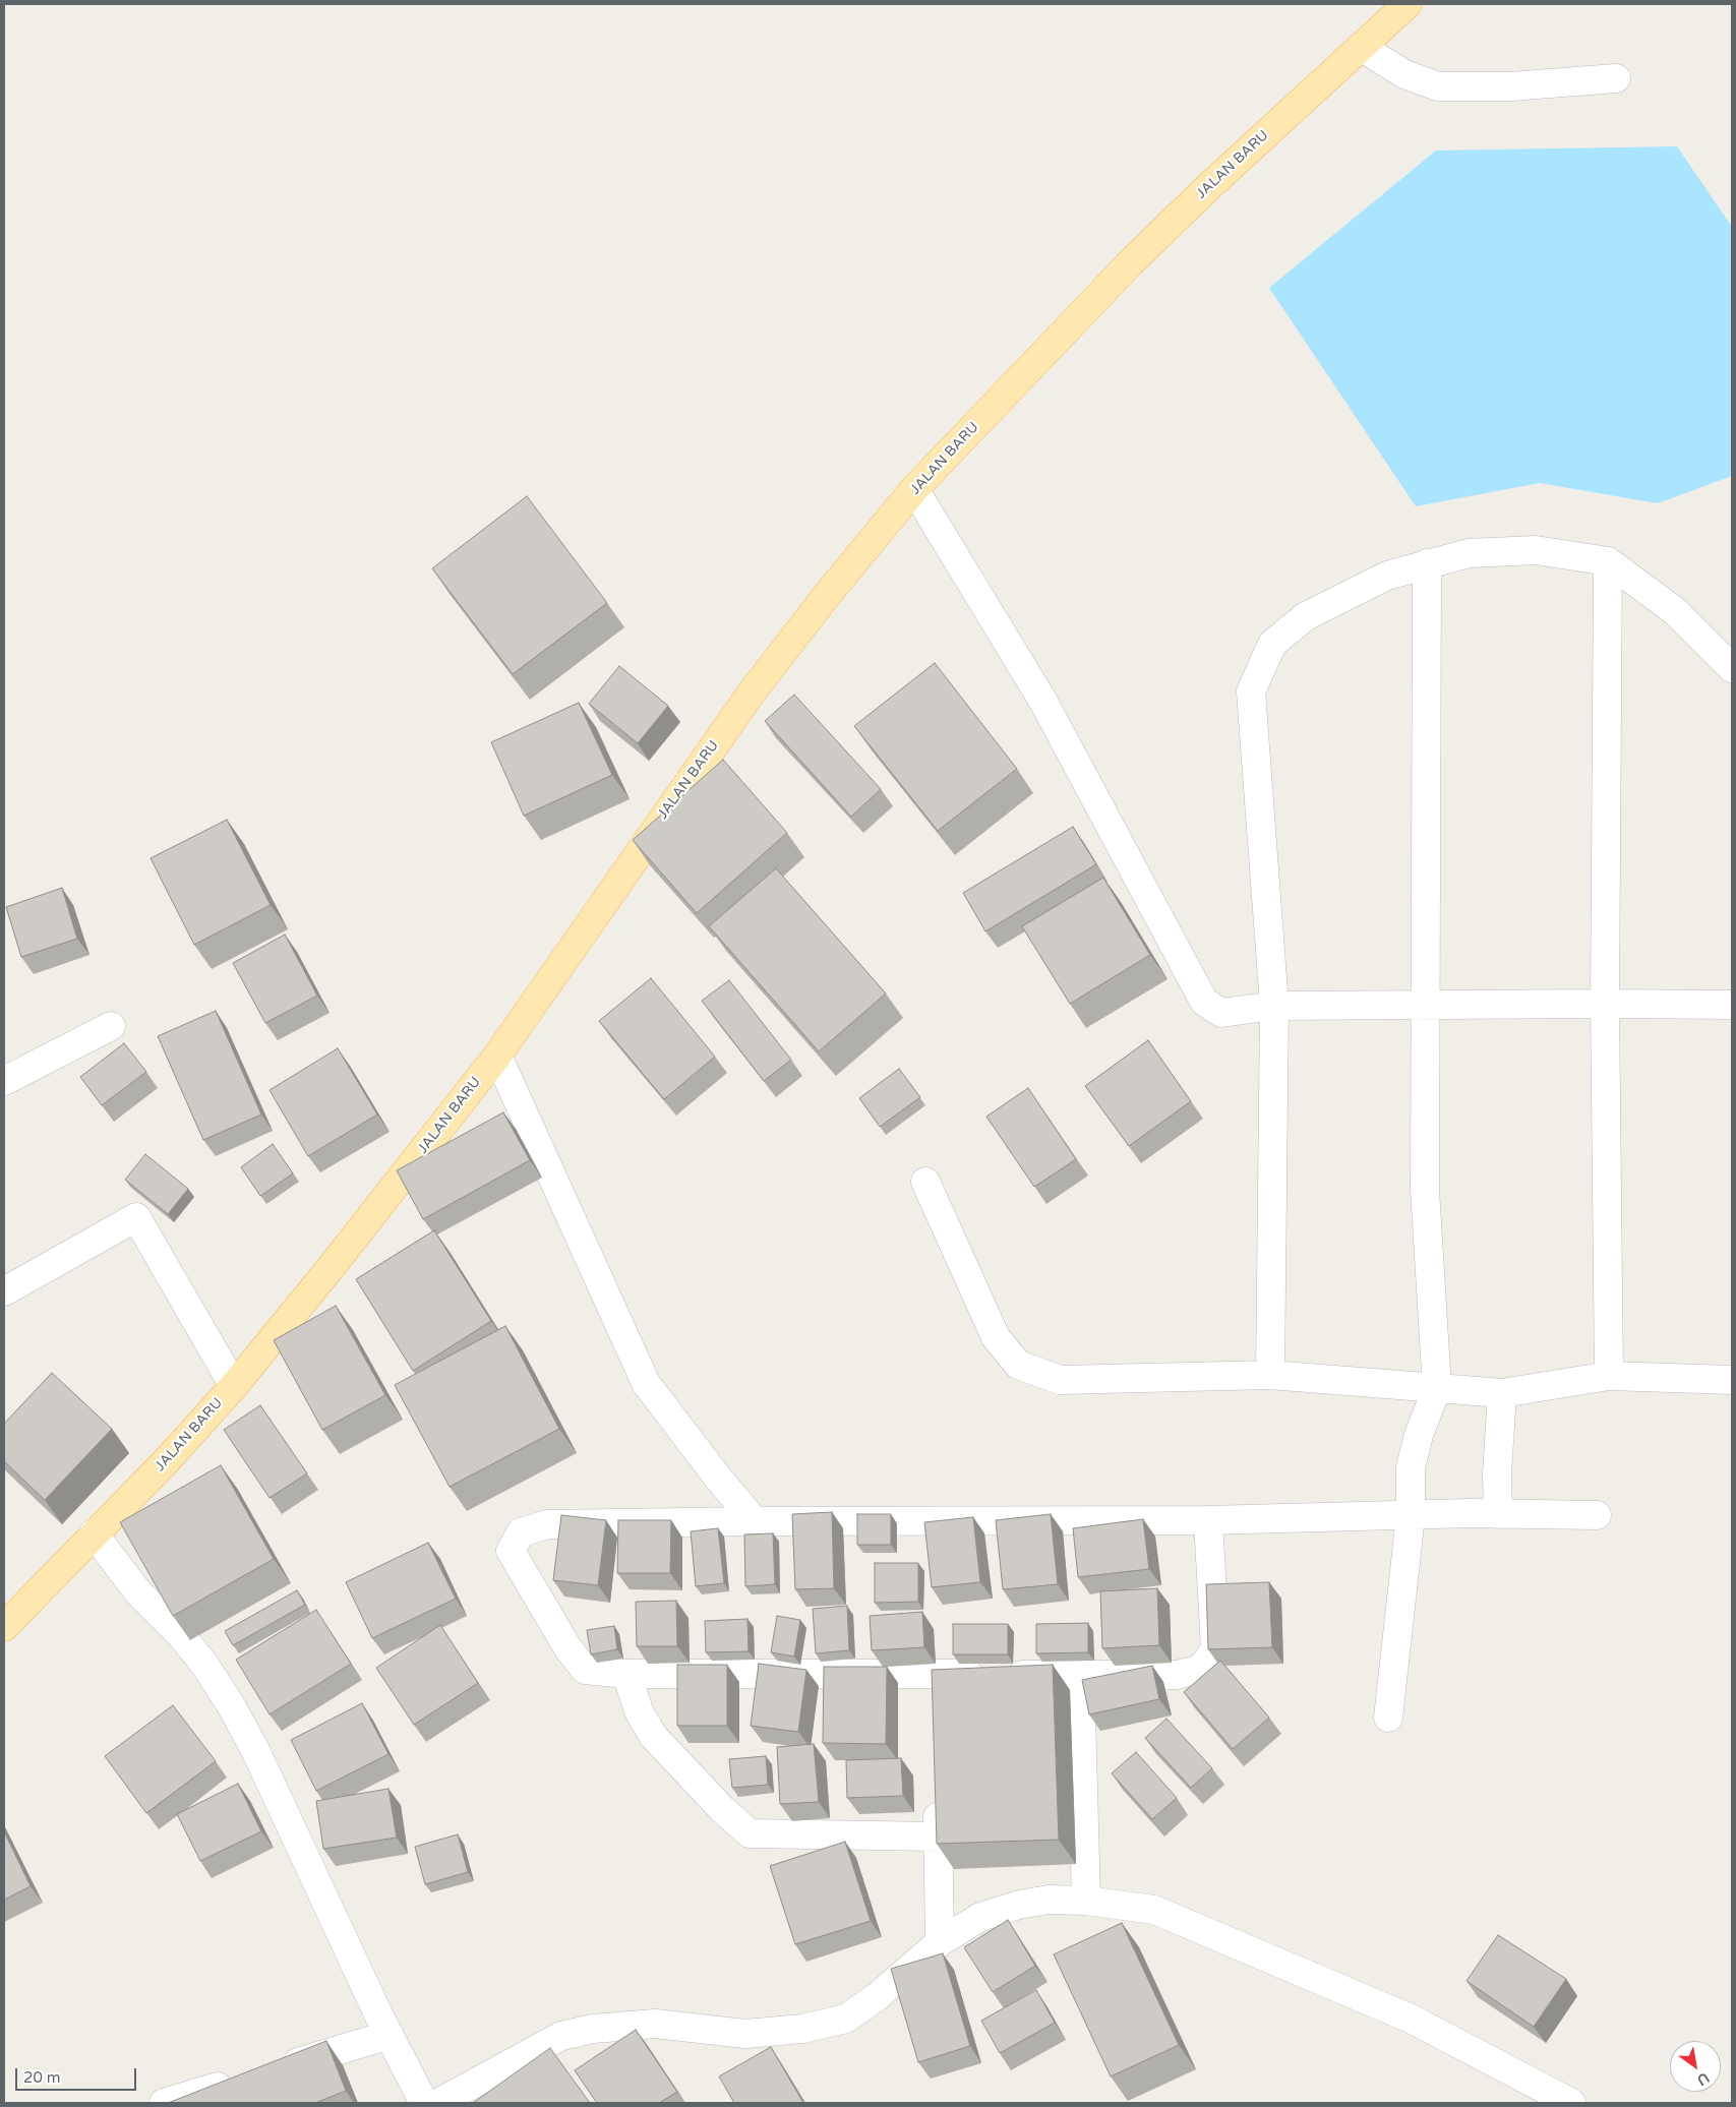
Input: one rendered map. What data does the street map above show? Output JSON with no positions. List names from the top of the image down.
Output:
{
  "streets": {
    "main road": ["JALAN BARU"]
  },
  "scale_bar": "20 m",
  "north": "bottom right"
}
